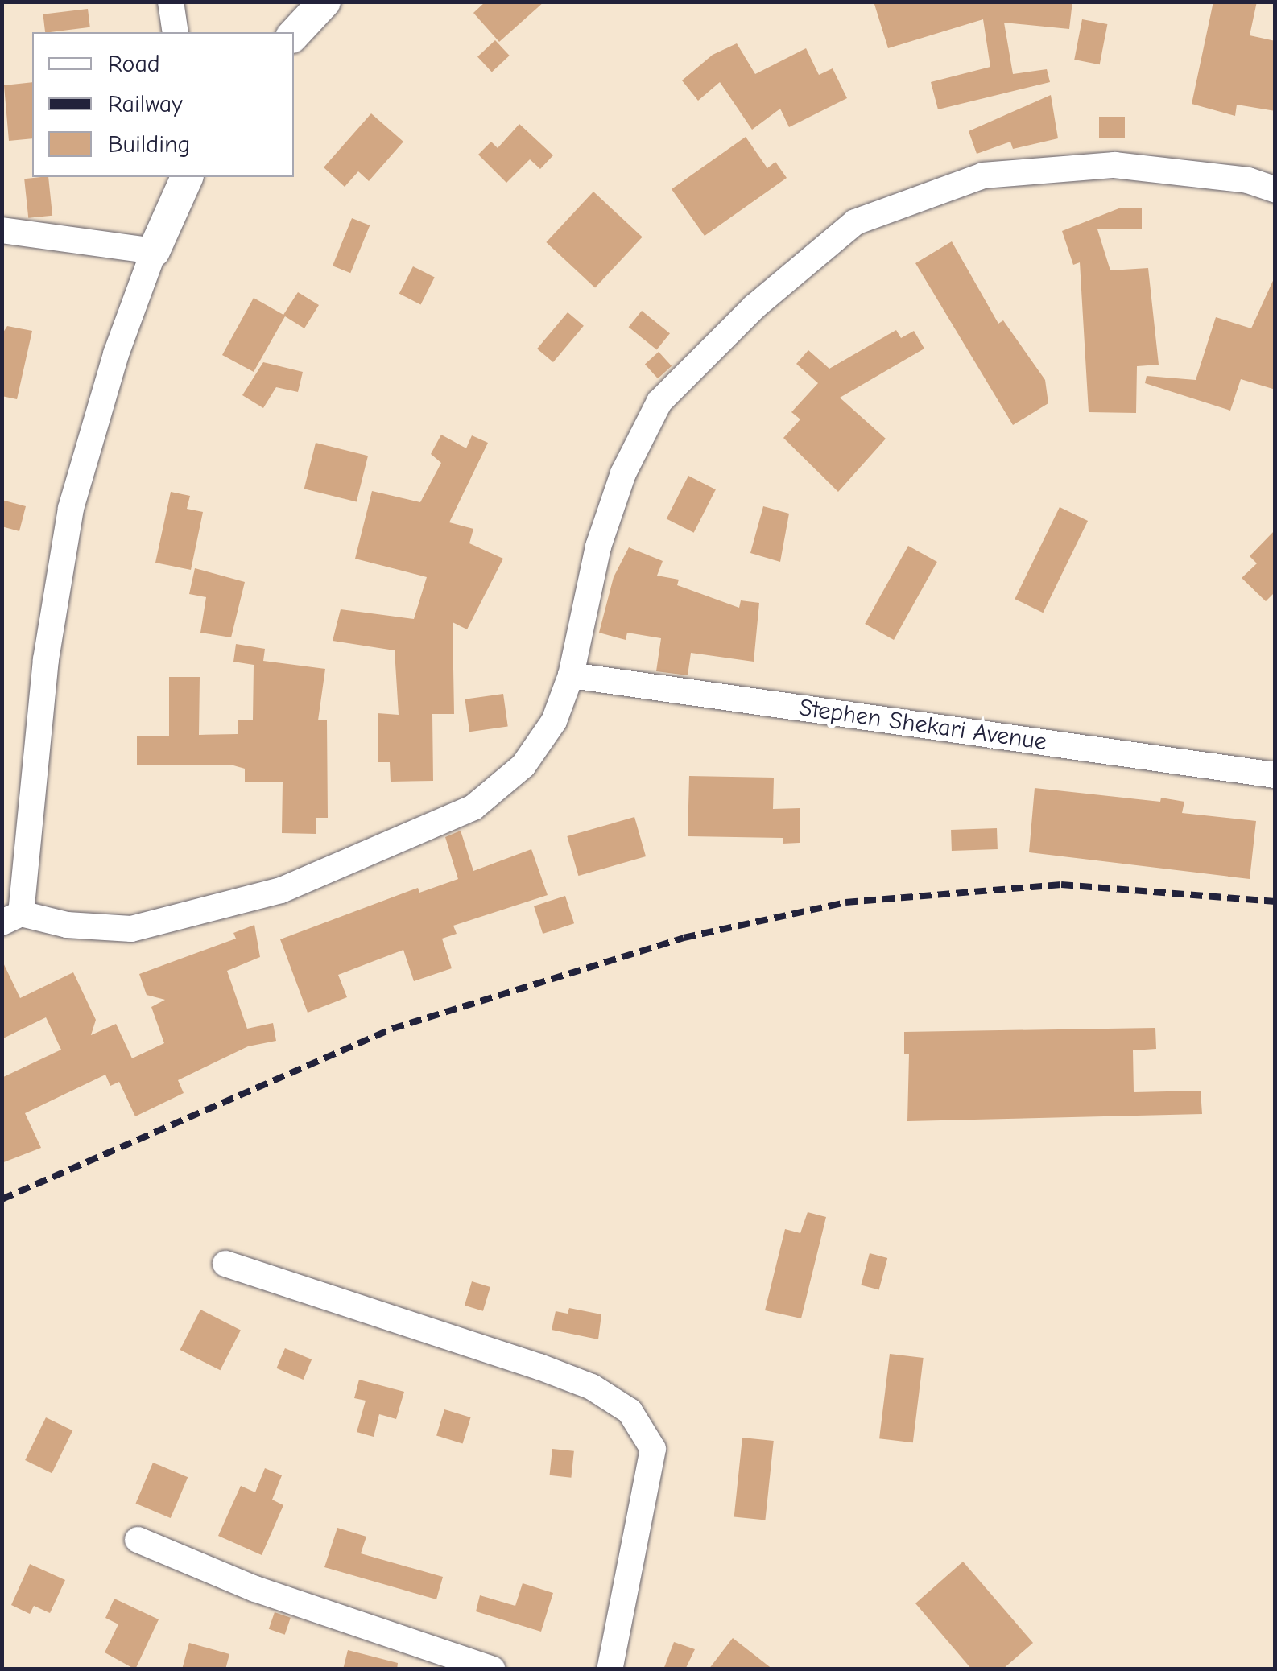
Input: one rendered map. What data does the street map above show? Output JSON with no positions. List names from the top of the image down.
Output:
{
  "streets": {
    "street": ["Stephen Shekari Avenue"]
  },
  "legend": ["Road", "Railway", "Building"]
}
